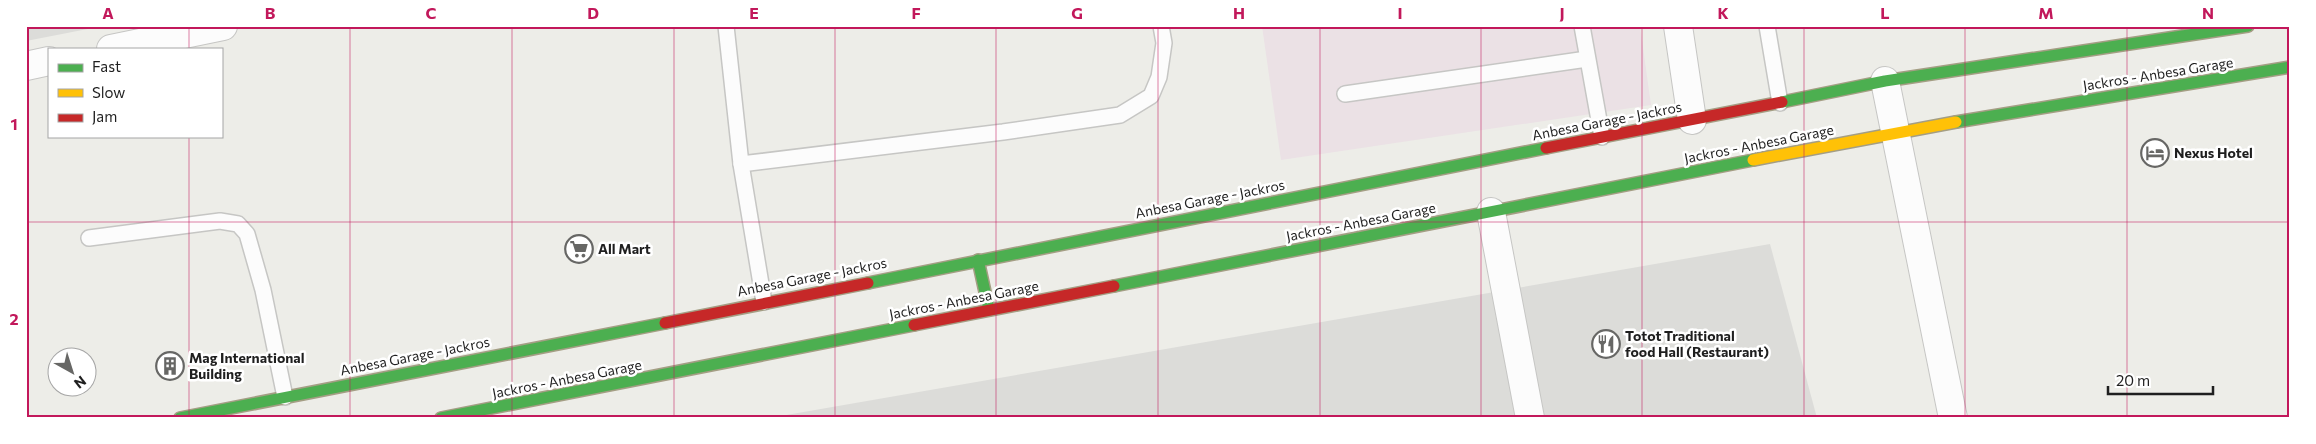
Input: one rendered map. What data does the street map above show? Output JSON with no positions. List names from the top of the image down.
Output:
{
  "streets": {
    "main road": ["Jackros - Anbesa Garage", "Anbesa Garage - Jackros"]
  },
  "places": {
    "hotel": ["Nexus Hotel"],
    "supermarket": ["All Mart"],
    "restaurant": ["Totot Traditional food Hall (Restaurant)"],
    "building": ["Mag International Building"]
  },
  "legend": ["Fast", "Slow", "Jam"],
  "scale_bar": "20 m",
  "north": "bottom right",
  "grid": {
    "columns": [
      "A",
      "B",
      "C",
      "D",
      "E",
      "F",
      "G",
      "H",
      "I",
      "J",
      "K",
      "L",
      "M",
      "N"
    ],
    "rows": ["1", "2"]
  }
}
